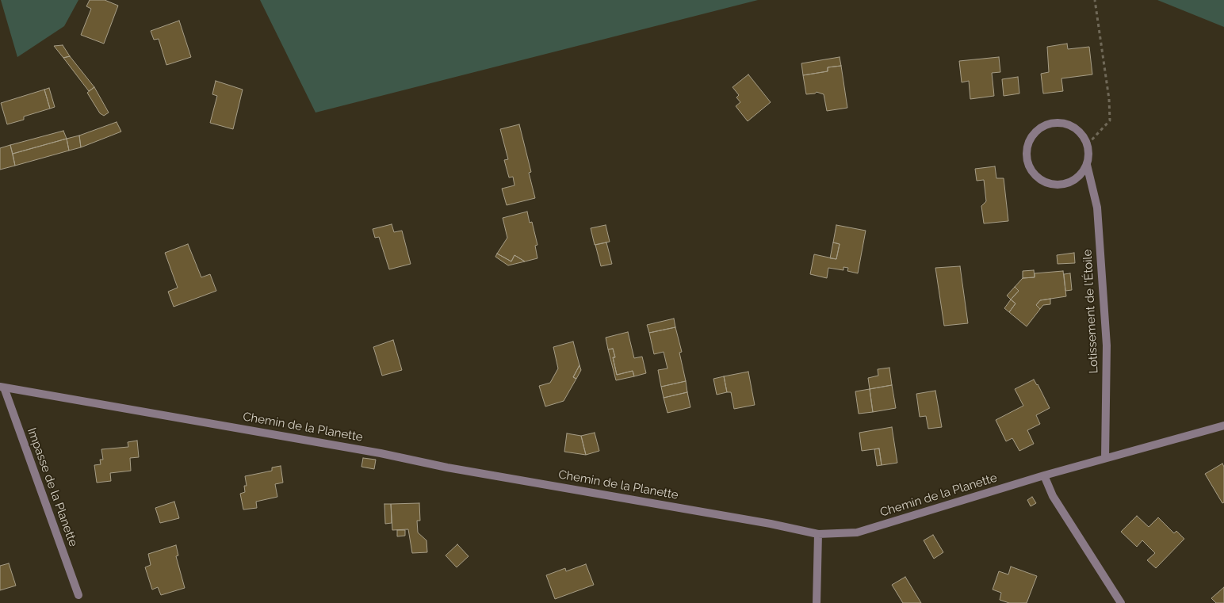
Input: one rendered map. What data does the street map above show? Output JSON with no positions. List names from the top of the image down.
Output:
{
  "streets": {
    "street": ["Lotissement de l'Étoile", "Chemin de la Planette", "Impasse de la Planette"]
  },
  "crossings": [
    ["Lotissement de l'Étoile", "Chemin de la Planette"],
    ["Chemin de la Planette", "Impasse de la Planette"]
  ]
}
